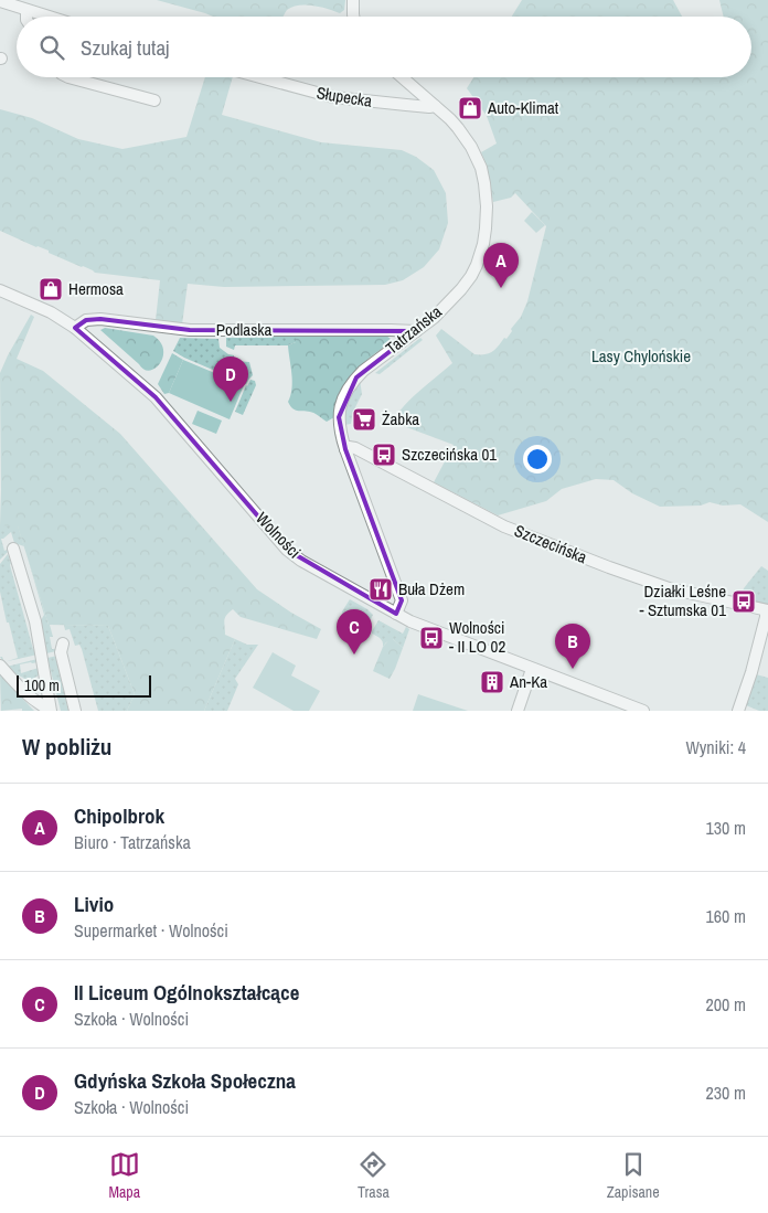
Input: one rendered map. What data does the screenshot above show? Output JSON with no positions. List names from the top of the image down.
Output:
{
  "streets": {
    "street": [
      "Słupecka",
      "Podlaska",
      "Tatrzańska",
      "Wolności",
      "Szczecińska"
    ]
  },
  "crossings": [
    ["Słupecka", "Tatrzańska"],
    ["Podlaska", "Tatrzańska"],
    ["Podlaska", "Wolności"],
    ["Tatrzańska", "Wolności"],
    ["Tatrzańska", "Szczecińska"]
  ],
  "parks": ["Lasy Chylońskie"],
  "places": {
    "shop": ["Auto-Klimat", "Hermosa"],
    "supermarket": ["Żabka"],
    "bus stop": ["Szczecińska 01", "Działki Leśne - Sztumska 01", "Wolności - II LO 02"],
    "restaurant": ["Buła Dżem"],
    "building": ["An-Ka"]
  },
  "scale_bar": "100 m",
  "page": {
    "search": "Szukaj tutaj",
    "pins": [
      "A",
      "D",
      "C",
      "B"
    ],
    "scale": "100 m",
    "heading": ["W pobliżu", "Wyniki: 4"],
    "list": [
      {
        "mark": "A",
        "name": "Chipolbrok",
        "note": "Biuro · Tatrzańska",
        "value": "130 m"
      },
      {
        "mark": "B",
        "name": "Livio",
        "note": "Supermarket · Wolności",
        "value": "160 m"
      },
      {
        "mark": "C",
        "name": "II Liceum Ogólnokształcące",
        "note": "Szkoła · Wolności",
        "value": "200 m"
      },
      {
        "mark": "D",
        "name": "Gdyńska Szkoła Społeczna",
        "note": "Szkoła · Wolności",
        "value": "230 m"
      }
    ],
    "nav": ["Mapa", "Trasa", "Zapisane"]
  }
}
